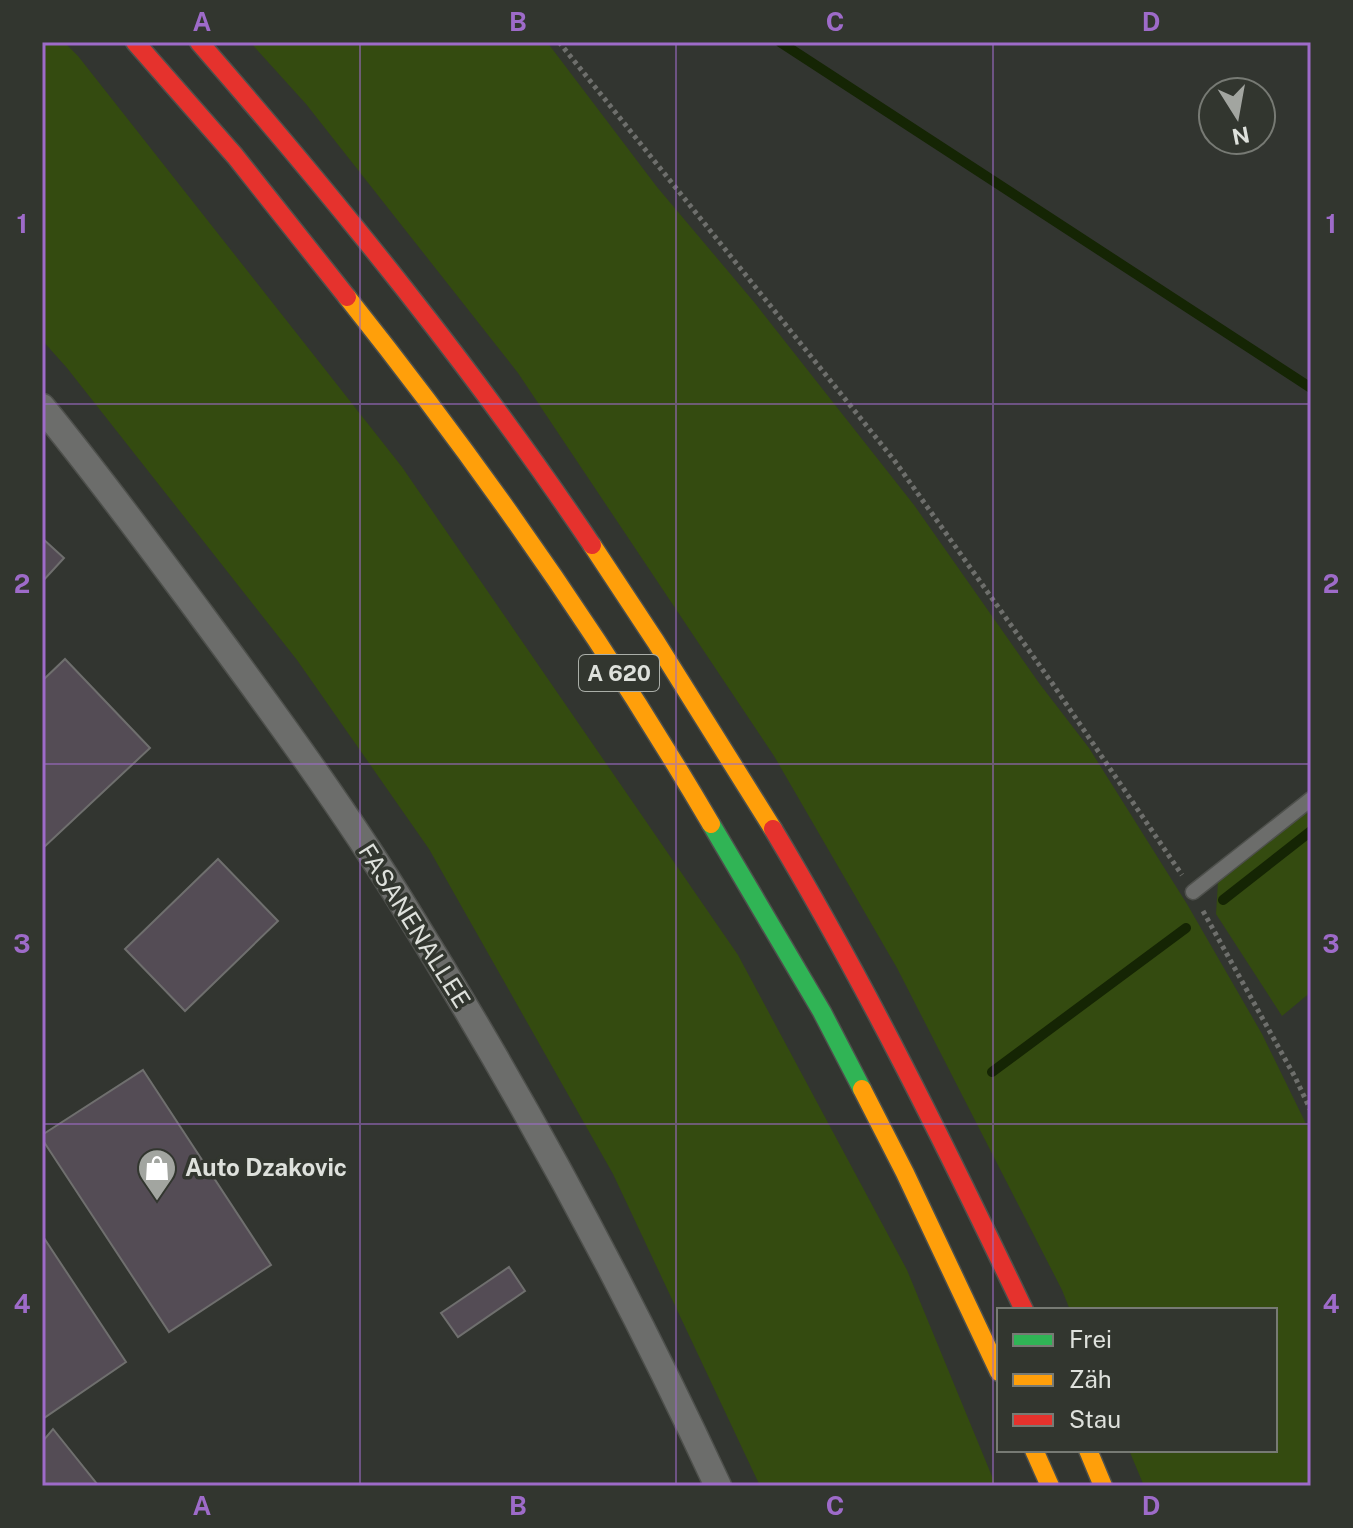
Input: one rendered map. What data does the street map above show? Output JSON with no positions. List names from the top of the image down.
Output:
{
  "streets": {
    "highway": ["A 620"],
    "street": ["FASANENALLEE"]
  },
  "places": {
    "shop": ["Auto Dzakovic"]
  },
  "legend": ["Frei", "Zäh", "Stau"],
  "north": "bottom",
  "grid": {
    "columns": [
      "A",
      "B",
      "C",
      "D"
    ],
    "rows": [
      "1",
      "2",
      "3",
      "4"
    ]
  }
}
